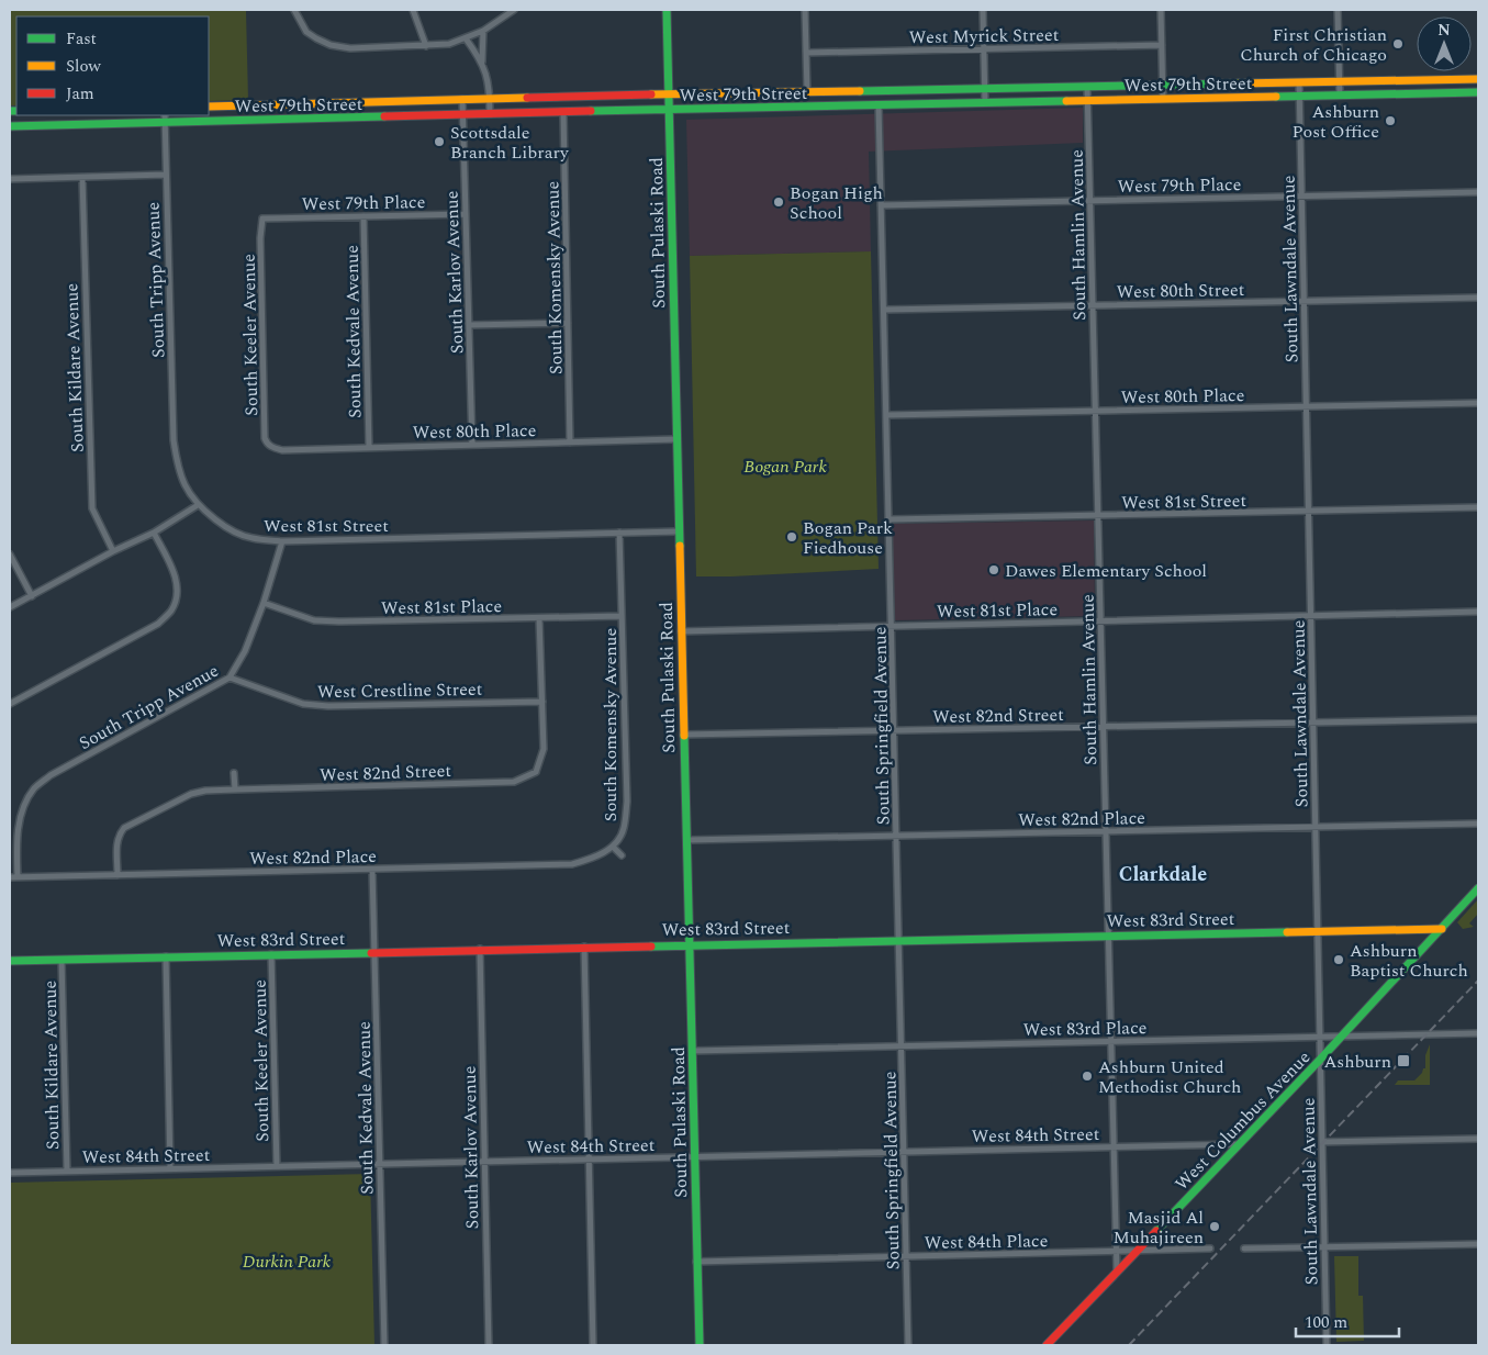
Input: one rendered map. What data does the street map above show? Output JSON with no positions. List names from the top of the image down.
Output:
{
  "streets": {
    "main road": [
      "West 79th Street",
      "South Pulaski Road",
      "West 83rd Street",
      "West Columbus Avenue"
    ],
    "street": [
      "West Myrick Street",
      "West 79th Place",
      "South Hamlin Avenue",
      "South Lawndale Avenue",
      "South Karlov Avenue",
      "South Komensky Avenue",
      "South Tripp Avenue",
      "West 80th Street",
      "South Kedvale Avenue",
      "South Keeler Avenue",
      "South Kildare Avenue",
      "West 80th Place",
      "West 81st Street",
      "West 81st Place",
      "West Crestline Street",
      "West 82nd Street",
      "South Springfield Avenue",
      "West 82nd Place",
      "West 83rd Place",
      "West 84th Street",
      "West 84th Place"
    ]
  },
  "crossings": [
    ["West 79th Street", "South Pulaski Road"],
    ["West 79th Street", "South Hamlin Avenue"],
    ["West 79th Street", "South Lawndale Avenue"],
    ["West 79th Street", "South Karlov Avenue"],
    ["West 79th Street", "South Komensky Avenue"],
    ["West 79th Street", "South Tripp Avenue"],
    ["West 79th Street", "South Springfield Avenue"],
    ["West 79th Place", "South Hamlin Avenue"],
    ["West 79th Place", "South Lawndale Avenue"],
    ["West 79th Place", "South Karlov Avenue"],
    ["West 79th Place", "South Kedvale Avenue"],
    ["West 79th Place", "South Keeler Avenue"],
    ["West 79th Place", "South Springfield Avenue"],
    ["South Pulaski Road", "West 80th Place"],
    ["South Pulaski Road", "West 81st Street"],
    ["South Pulaski Road", "West 81st Place"],
    ["South Pulaski Road", "West 82nd Street"],
    ["South Pulaski Road", "West 82nd Place"],
    ["South Pulaski Road", "West 83rd Street"],
    ["South Pulaski Road", "West 83rd Place"],
    ["South Pulaski Road", "West 84th Street"],
    ["South Pulaski Road", "West 84th Place"],
    ["South Hamlin Avenue", "West 80th Street"],
    ["South Hamlin Avenue", "West 80th Place"],
    ["South Hamlin Avenue", "West 81st Street"],
    ["South Hamlin Avenue", "West 81st Place"],
    ["South Hamlin Avenue", "West 82nd Street"],
    ["South Hamlin Avenue", "West 82nd Place"],
    ["South Hamlin Avenue", "West 83rd Street"],
    ["South Hamlin Avenue", "West 83rd Place"],
    ["South Hamlin Avenue", "West Columbus Avenue"],
    ["South Hamlin Avenue", "West 84th Street"],
    ["South Hamlin Avenue", "West 84th Place"],
    ["South Lawndale Avenue", "West 80th Street"],
    ["South Lawndale Avenue", "West 80th Place"],
    ["South Lawndale Avenue", "West 81st Street"],
    ["South Lawndale Avenue", "West 81st Place"],
    ["South Lawndale Avenue", "West 82nd Street"],
    ["South Lawndale Avenue", "West 82nd Place"],
    ["South Lawndale Avenue", "West 83rd Street"],
    ["South Lawndale Avenue", "West 83rd Place"],
    ["South Lawndale Avenue", "West Columbus Avenue"],
    ["South Karlov Avenue", "West 80th Place"],
    ["South Karlov Avenue", "West 83rd Street"],
    ["South Karlov Avenue", "West 84th Street"],
    ["South Komensky Avenue", "West 80th Place"],
    ["South Komensky Avenue", "West 81st Street"],
    ["South Komensky Avenue", "West 81st Place"],
    ["South Komensky Avenue", "West 82nd Place"],
    ["South Tripp Avenue", "West 81st Street"],
    ["South Tripp Avenue", "West 81st Place"],
    ["South Tripp Avenue", "West Crestline Street"],
    ["South Tripp Avenue", "West 82nd Place"],
    ["West 80th Street", "South Springfield Avenue"],
    ["South Kedvale Avenue", "West 80th Place"],
    ["South Kedvale Avenue", "West 82nd Place"],
    ["South Kedvale Avenue", "West 83rd Street"],
    ["South Kedvale Avenue", "West 84th Street"],
    ["South Keeler Avenue", "West 80th Place"],
    ["South Keeler Avenue", "West 83rd Street"],
    ["South Keeler Avenue", "West 84th Street"],
    ["South Kildare Avenue", "West 83rd Street"],
    ["South Kildare Avenue", "West 84th Street"],
    ["West 80th Place", "South Springfield Avenue"],
    ["West 81st Street", "South Springfield Avenue"],
    ["West 81st Place", "South Springfield Avenue"],
    ["West 82nd Street", "South Springfield Avenue"],
    ["West 82nd Street", "West 82nd Place"],
    ["South Springfield Avenue", "West 82nd Place"],
    ["South Springfield Avenue", "West 83rd Street"],
    ["South Springfield Avenue", "West 83rd Place"],
    ["South Springfield Avenue", "West 84th Street"],
    ["South Springfield Avenue", "West 84th Place"],
    ["West 83rd Street", "West Columbus Avenue"],
    ["West 83rd Place", "West Columbus Avenue"],
    ["West Columbus Avenue", "West 84th Street"],
    ["West Columbus Avenue", "West 84th Place"]
  ],
  "districts": ["Clarkdale"],
  "parks": ["Bogan Park", "Durkin Park"],
  "places": {
    "other": [
      "First Christian Church of Chicago",
      "Ashburn Post Office",
      "Scottsdale Branch Library",
      "Bogan High School",
      "Bogan Park Fiedhouse",
      "Dawes Elementary School",
      "Ashburn Baptist Church",
      "Ashburn United Methodist Church",
      "Masjid Al Muhajireen"
    ],
    "transit": ["Ashburn"]
  },
  "legend": ["Fast", "Slow", "Jam"],
  "scale_bar": "100 m",
  "north": "top"
}
